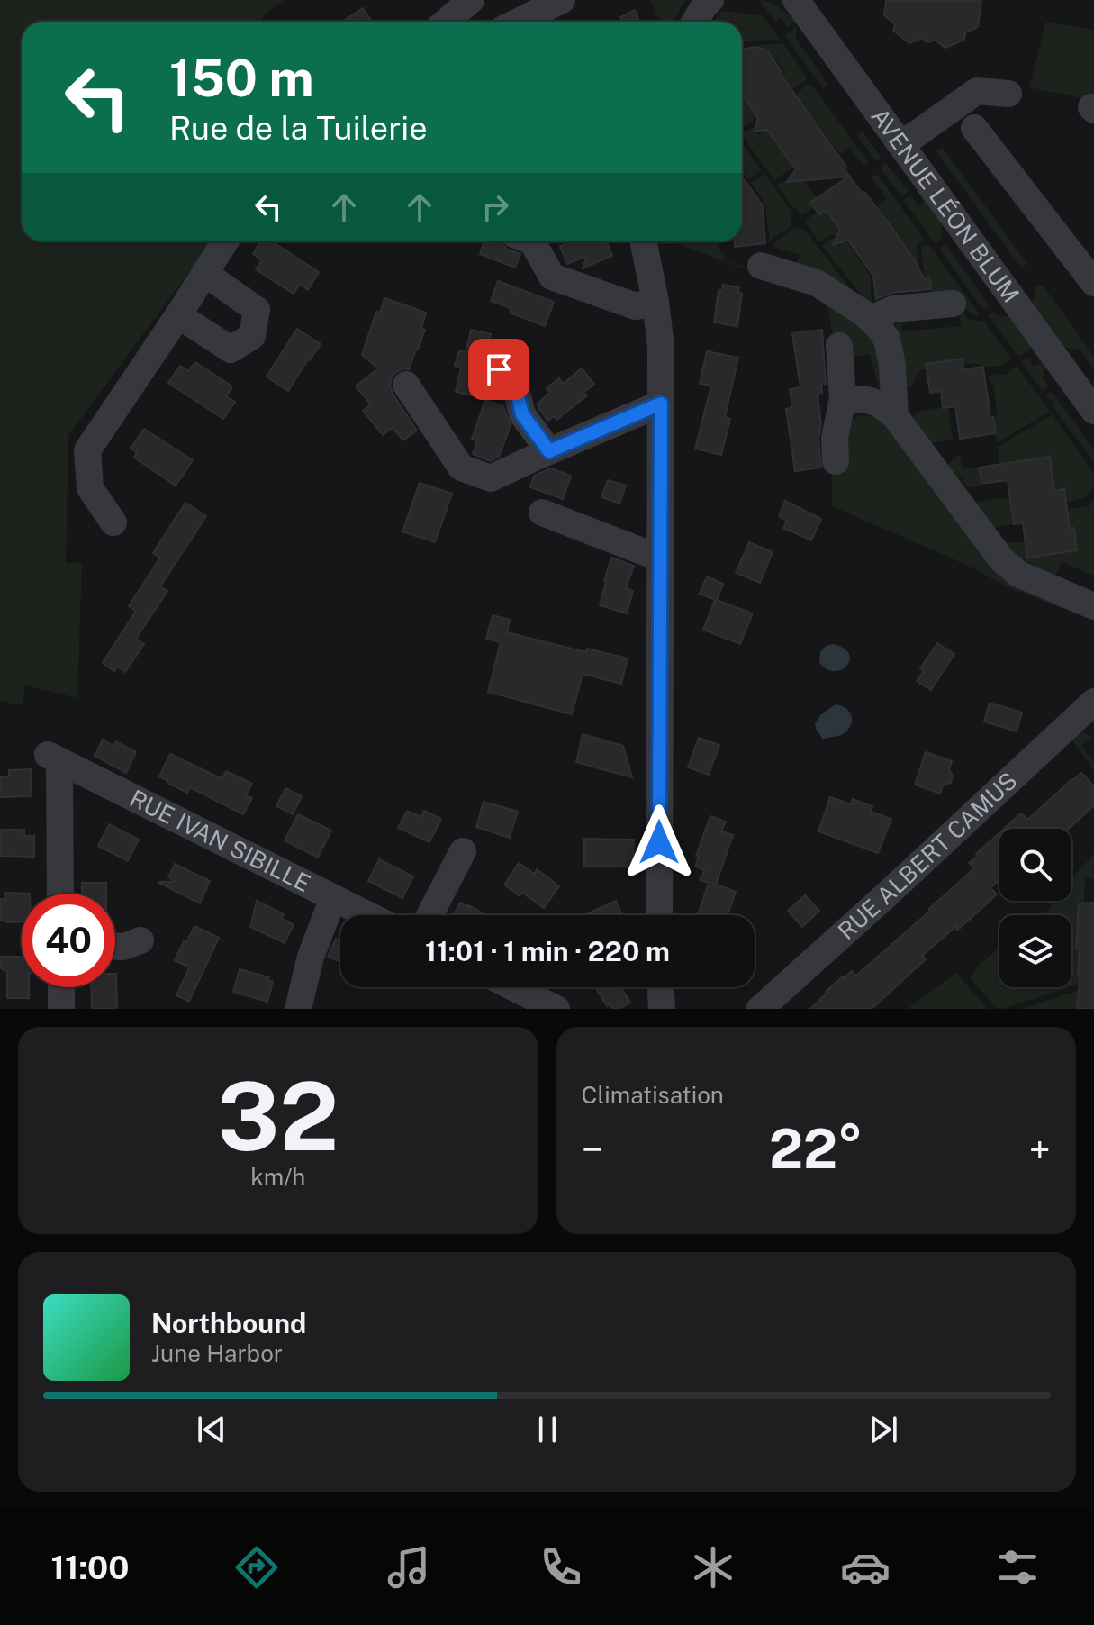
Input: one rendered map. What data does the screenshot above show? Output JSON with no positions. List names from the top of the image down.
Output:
{
  "streets": {
    "street": ["AVENUE LÉON BLUM", "RUE IVAN SIBILLE", "RUE ALBERT CAMUS"]
  },
  "page": {
    "turn": ["150 m", "Rue de la Tuilerie"],
    "limit": "40",
    "trip": "11:01 · 1 min · 220 m",
    "tile": [
      ["32", "km/h"],
      "Climatisation"
    ],
    "heat": ["−", "22°", "+"],
    "song": ["Northbound", "June Harbor"],
    "tabs": "11:00"
  }
}
